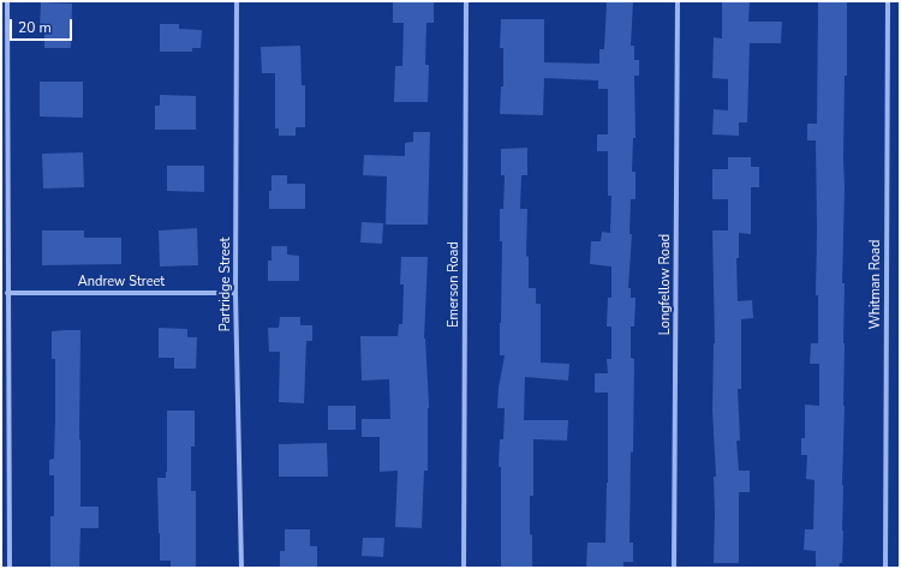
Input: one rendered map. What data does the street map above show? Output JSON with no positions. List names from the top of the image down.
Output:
{
  "streets": {
    "street": [
      "Andrew Street",
      "Partridge Street",
      "Emerson Road",
      "Longfellow Road",
      "Whitman Road"
    ]
  },
  "crossings": [
    ["Andrew Street", "Partridge Street"]
  ],
  "scale_bar": "20 m"
}
